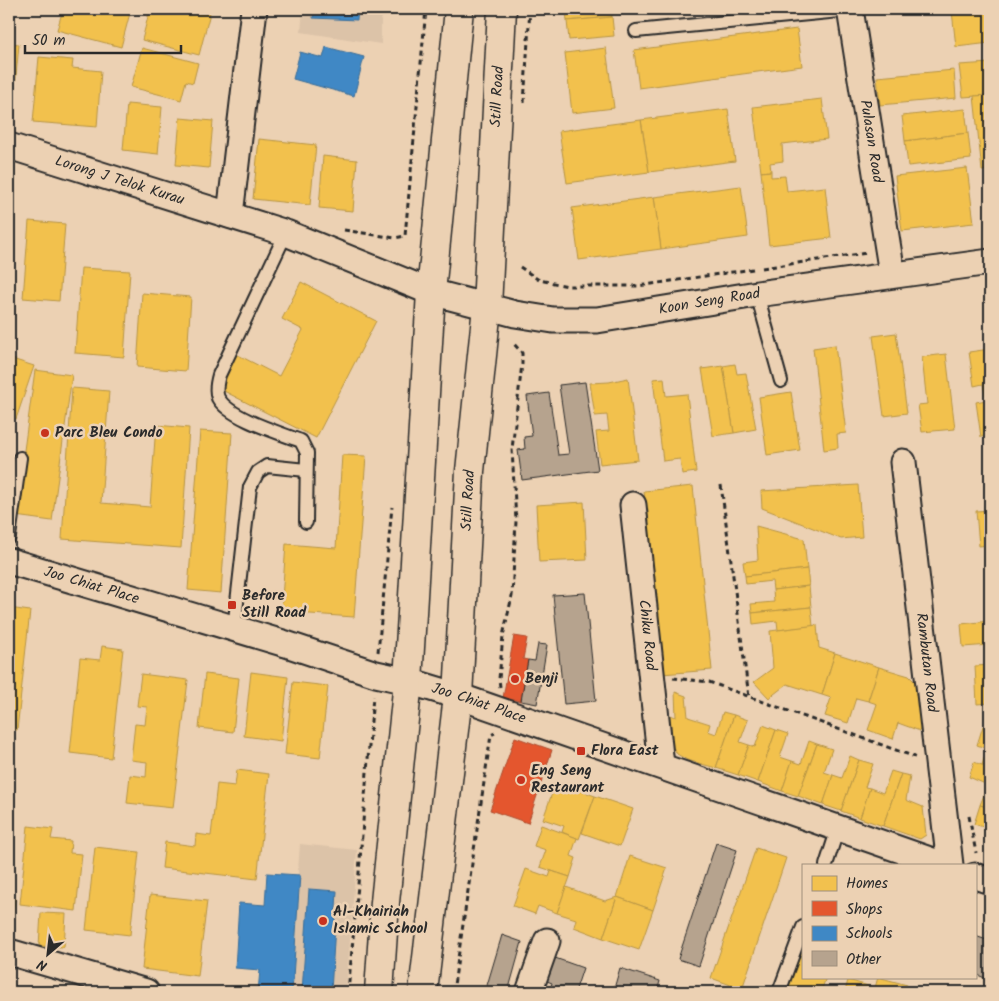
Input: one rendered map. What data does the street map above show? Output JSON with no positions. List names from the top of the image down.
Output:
{
  "streets": {
    "highway": ["Still Road"],
    "street": [
      "Pulasan Road",
      "Lorong J Telok Kurau",
      "Koon Seng Road",
      "Joo Chiat Place",
      "Chiku Road",
      "Rambutan Road"
    ]
  },
  "crossings": [
    ["Still Road", "Koon Seng Road"],
    ["Still Road", "Joo Chiat Place"],
    ["Pulasan Road", "Koon Seng Road"],
    ["Lorong J Telok Kurau", "Koon Seng Road"],
    ["Joo Chiat Place", "Chiku Road"]
  ],
  "places": {
    "other": [
      "Parc Bleu Condo",
      "Benji",
      "Eng Seng Restaurant",
      "Al-Khairiah Islamic School"
    ],
    "transit": ["Before Still Road", "Flora East"]
  },
  "legend": [
    "Homes",
    "Shops",
    "Schools",
    "Other"
  ],
  "scale_bar": "50 m",
  "north": "bottom left"
}
